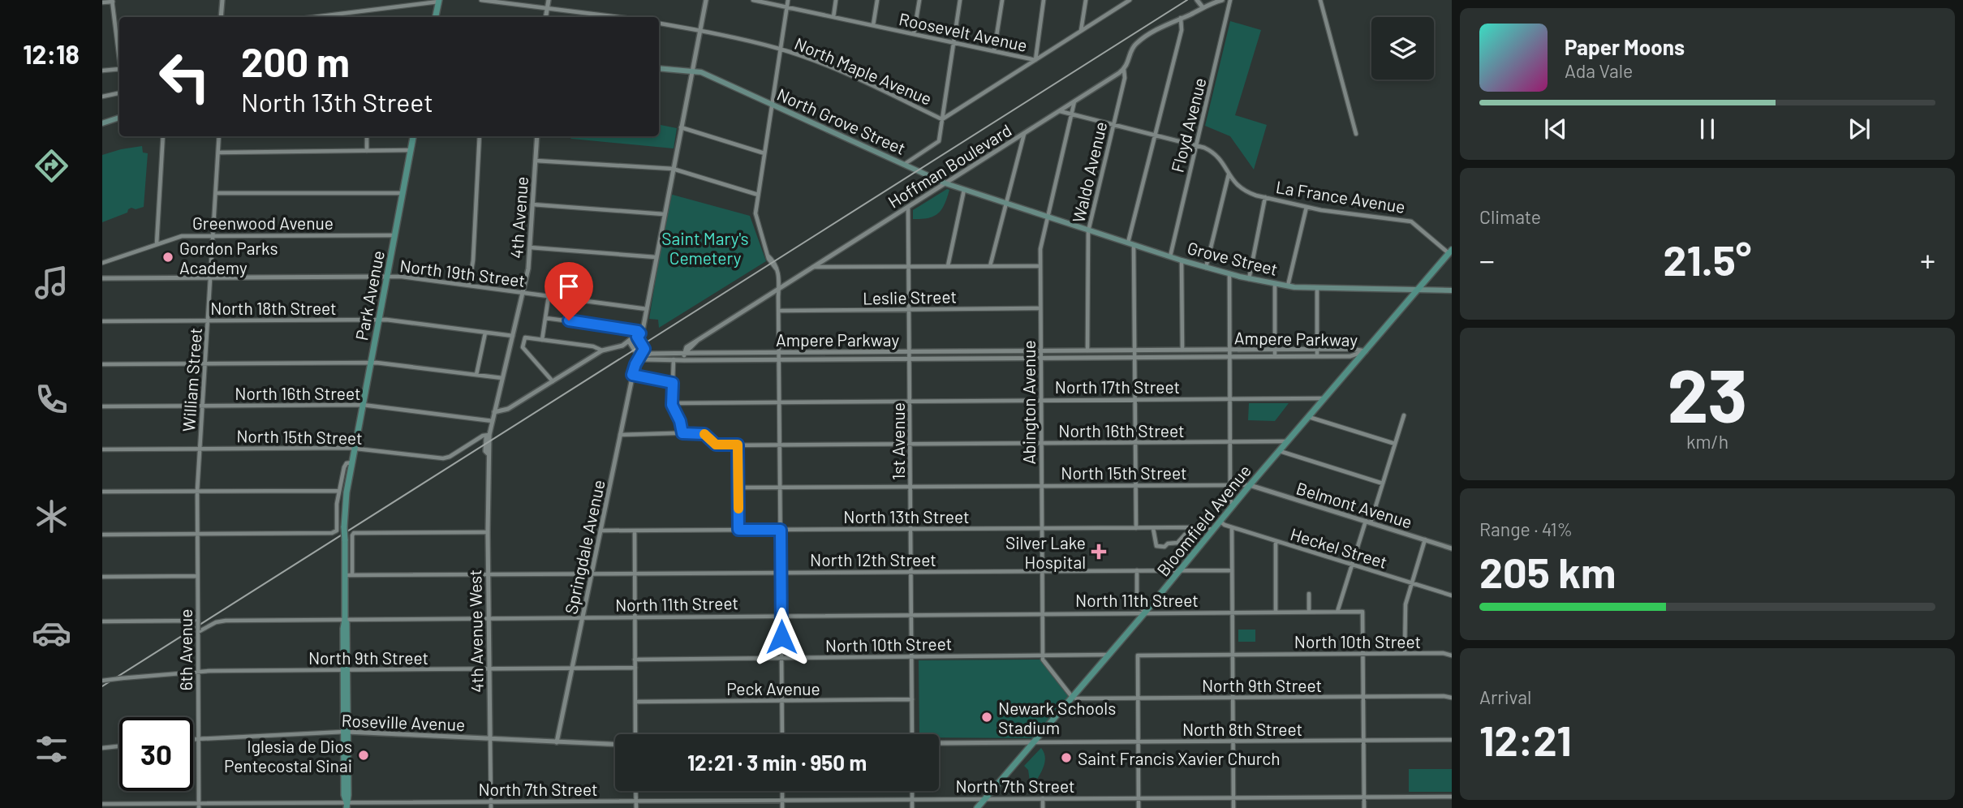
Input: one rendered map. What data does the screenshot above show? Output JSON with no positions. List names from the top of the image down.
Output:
{
  "streets": {
    "main road": [
      "North Grove Street",
      "Grove Street",
      "Park Avenue",
      "Bloomfield Avenue"
    ],
    "street": [
      "Roosevelt Avenue",
      "North Maple Avenue",
      "Floyd Avenue",
      "Hoffman Boulevard",
      "Waldo Avenue",
      "La France Avenue",
      "4th Avenue",
      "Greenwood Avenue",
      "North 19th Street",
      "Leslie Street",
      "North 18th Street",
      "Ampere Parkway",
      "William Street",
      "North 17th Street",
      "North 16th Street",
      "Abington Avenue",
      "North 15th Street",
      "1st Avenue",
      "Belmont Avenue",
      "North 13th Street",
      "Springdale Avenue",
      "Heckel Street",
      "North 12th Street",
      "North 11th Street",
      "4th Avenue West",
      "North 10th Street",
      "6th Avenue",
      "North 9th Street",
      "Peck Avenue",
      "Roseville Avenue",
      "North 8th Street",
      "North 7th Street"
    ]
  },
  "crossings": [
    ["Roosevelt Avenue", "North Maple Avenue"],
    ["North Grove Street", "Hoffman Boulevard"],
    ["North Grove Street", "Grove Street"],
    ["Floyd Avenue", "La France Avenue"],
    ["Floyd Avenue", "Grove Street"],
    ["Hoffman Boulevard", "Waldo Avenue"],
    ["Hoffman Boulevard", "La France Avenue"],
    ["Hoffman Boulevard", "Ampere Parkway"],
    ["Hoffman Boulevard", "Abington Avenue"],
    ["Hoffman Boulevard", "1st Avenue"],
    ["Waldo Avenue", "La France Avenue"],
    ["Waldo Avenue", "Grove Street"],
    ["Waldo Avenue", "Ampere Parkway"],
    ["La France Avenue", "Abington Avenue"],
    ["La France Avenue", "Bloomfield Avenue"],
    ["4th Avenue", "North 19th Street"],
    ["4th Avenue", "North 18th Street"],
    ["4th Avenue", "North 16th Street"],
    ["4th Avenue", "North 15th Street"],
    ["4th Avenue", "4th Avenue West"],
    ["Greenwood Avenue", "Park Avenue"],
    ["Greenwood Avenue", "William Street"],
    ["Grove Street", "Abington Avenue"],
    ["Grove Street", "Bloomfield Avenue"],
    ["North 19th Street", "Park Avenue"],
    ["North 19th Street", "William Street"],
    ["Park Avenue", "North 18th Street"],
    ["Park Avenue", "North 16th Street"],
    ["Park Avenue", "North 15th Street"],
    ["Park Avenue", "North 12th Street"],
    ["Park Avenue", "North 11th Street"],
    ["Park Avenue", "6th Avenue"],
    ["Park Avenue", "North 9th Street"],
    ["Park Avenue", "Roseville Avenue"],
    ["Park Avenue", "North 7th Street"],
    ["Leslie Street", "Abington Avenue"],
    ["Leslie Street", "1st Avenue"],
    ["North 18th Street", "William Street"],
    ["Ampere Parkway", "Abington Avenue"],
    ["Ampere Parkway", "1st Avenue"],
    ["Ampere Parkway", "Bloomfield Avenue"],
    ["Ampere Parkway", "Springdale Avenue"],
    ["William Street", "North 16th Street"],
    ["William Street", "North 15th Street"],
    ["William Street", "6th Avenue"],
    ["North 17th Street", "Abington Avenue"],
    ["North 17th Street", "1st Avenue"],
    ["North 17th Street", "Bloomfield Avenue"],
    ["North 16th Street", "Abington Avenue"],
    ["North 16th Street", "1st Avenue"],
    ["North 16th Street", "Bloomfield Avenue"],
    ["North 16th Street", "Springdale Avenue"],
    ["Abington Avenue", "North 15th Street"],
    ["Abington Avenue", "North 13th Street"],
    ["Abington Avenue", "North 12th Street"],
    ["Abington Avenue", "North 11th Street"],
    ["Abington Avenue", "North 10th Street"],
    ["North 15th Street", "1st Avenue"],
    ["North 15th Street", "Belmont Avenue"],
    ["North 15th Street", "Bloomfield Avenue"],
    ["1st Avenue", "North 13th Street"],
    ["1st Avenue", "North 12th Street"],
    ["1st Avenue", "North 11th Street"],
    ["1st Avenue", "North 10th Street"],
    ["1st Avenue", "Peck Avenue"],
    ["Belmont Avenue", "Bloomfield Avenue"],
    ["North 13th Street", "Bloomfield Avenue"],
    ["North 13th Street", "Springdale Avenue"],
    ["Bloomfield Avenue", "Heckel Street"],
    ["Bloomfield Avenue", "North 12th Street"],
    ["Bloomfield Avenue", "North 11th Street"],
    ["Bloomfield Avenue", "North 10th Street"],
    ["Bloomfield Avenue", "North 9th Street"],
    ["Bloomfield Avenue", "North 8th Street"],
    ["Bloomfield Avenue", "North 7th Street"],
    ["Springdale Avenue", "North 12th Street"],
    ["Springdale Avenue", "North 11th Street"],
    ["Springdale Avenue", "North 9th Street"],
    ["Springdale Avenue", "Roseville Avenue"],
    ["North 12th Street", "4th Avenue West"],
    ["North 11th Street", "4th Avenue West"],
    ["North 11th Street", "North 10th Street"],
    ["North 11th Street", "6th Avenue"],
    ["4th Avenue West", "North 9th Street"],
    ["4th Avenue West", "Roseville Avenue"],
    ["4th Avenue West", "North 7th Street"],
    ["North 10th Street", "North 9th Street"],
    ["6th Avenue", "North 9th Street"],
    ["6th Avenue", "Roseville Avenue"],
    ["6th Avenue", "North 7th Street"]
  ],
  "parks": ["Saint Mary's Cemetery"],
  "places": {
    "other": [
      "Gordon Parks Academy",
      "Newark Schools Stadium",
      "Iglesia de Dios Pentecostal Sinai",
      "Saint Francis Xavier Church"
    ],
    "health": ["Silver Lake Hospital"]
  },
  "page": {
    "tabs": "12:18",
    "turn": ["200 m", "North 13th Street"],
    "song": ["Paper Moons", "Ada Vale"],
    "tile": [
      "Climate",
      ["23", "km/h"],
      ["Range · 41%", "205 km"],
      ["Arrival", "12:21"]
    ],
    "heat": ["−", "21.5°", "+"],
    "limit": "30",
    "trip": "12:21 · 3 min · 950 m"
  }
}
